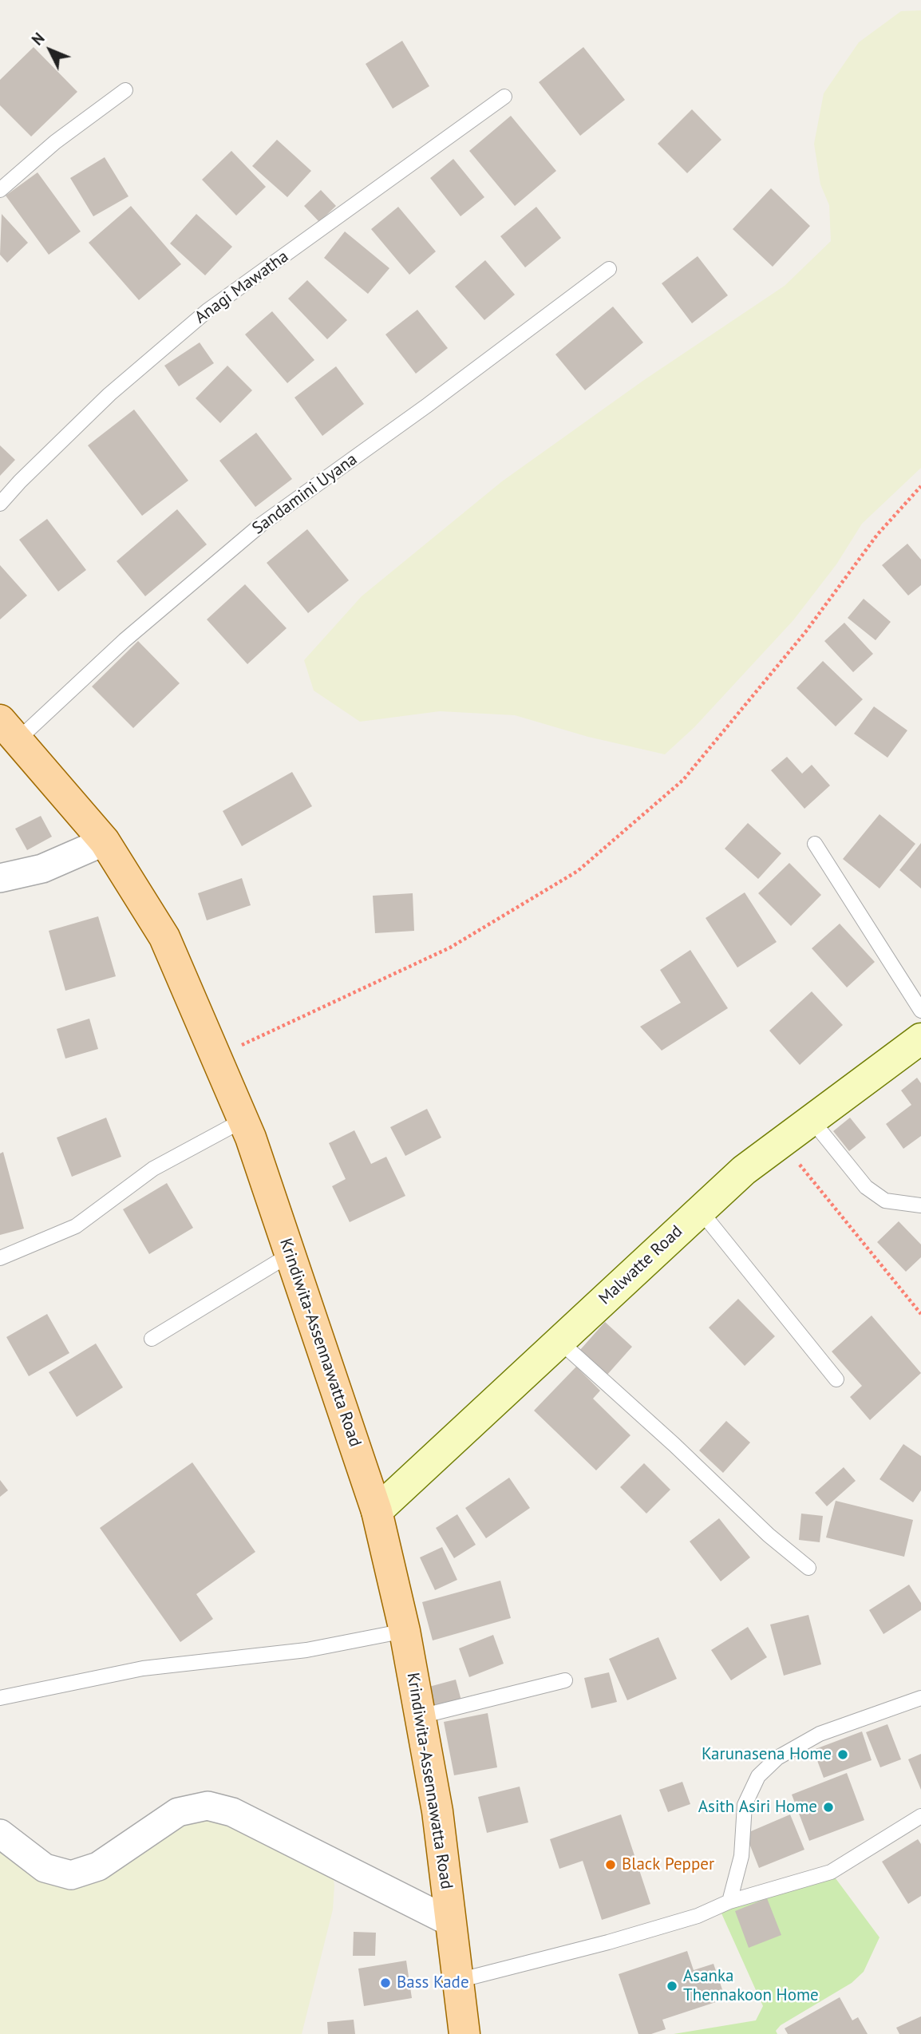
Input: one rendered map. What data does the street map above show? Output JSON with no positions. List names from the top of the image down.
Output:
{
  "streets": {
    "main road": ["Krindiwita-Assennawatta Road"],
    "street": ["Malwatte Road"],
    "lane": ["Anagi Mawatha", "Sandamini Uyana"]
  },
  "crossings": [
    ["Sandamini Uyana", "Krindiwita-Assennawatta Road"],
    ["Malwatte Road", "Krindiwita-Assennawatta Road"]
  ],
  "places": [
    "Karunasena Home",
    "Asith Asiri Home",
    "Black Pepper",
    "Bass Kade",
    "Asanka Thennakoon Home"
  ],
  "north": "top left"
}
